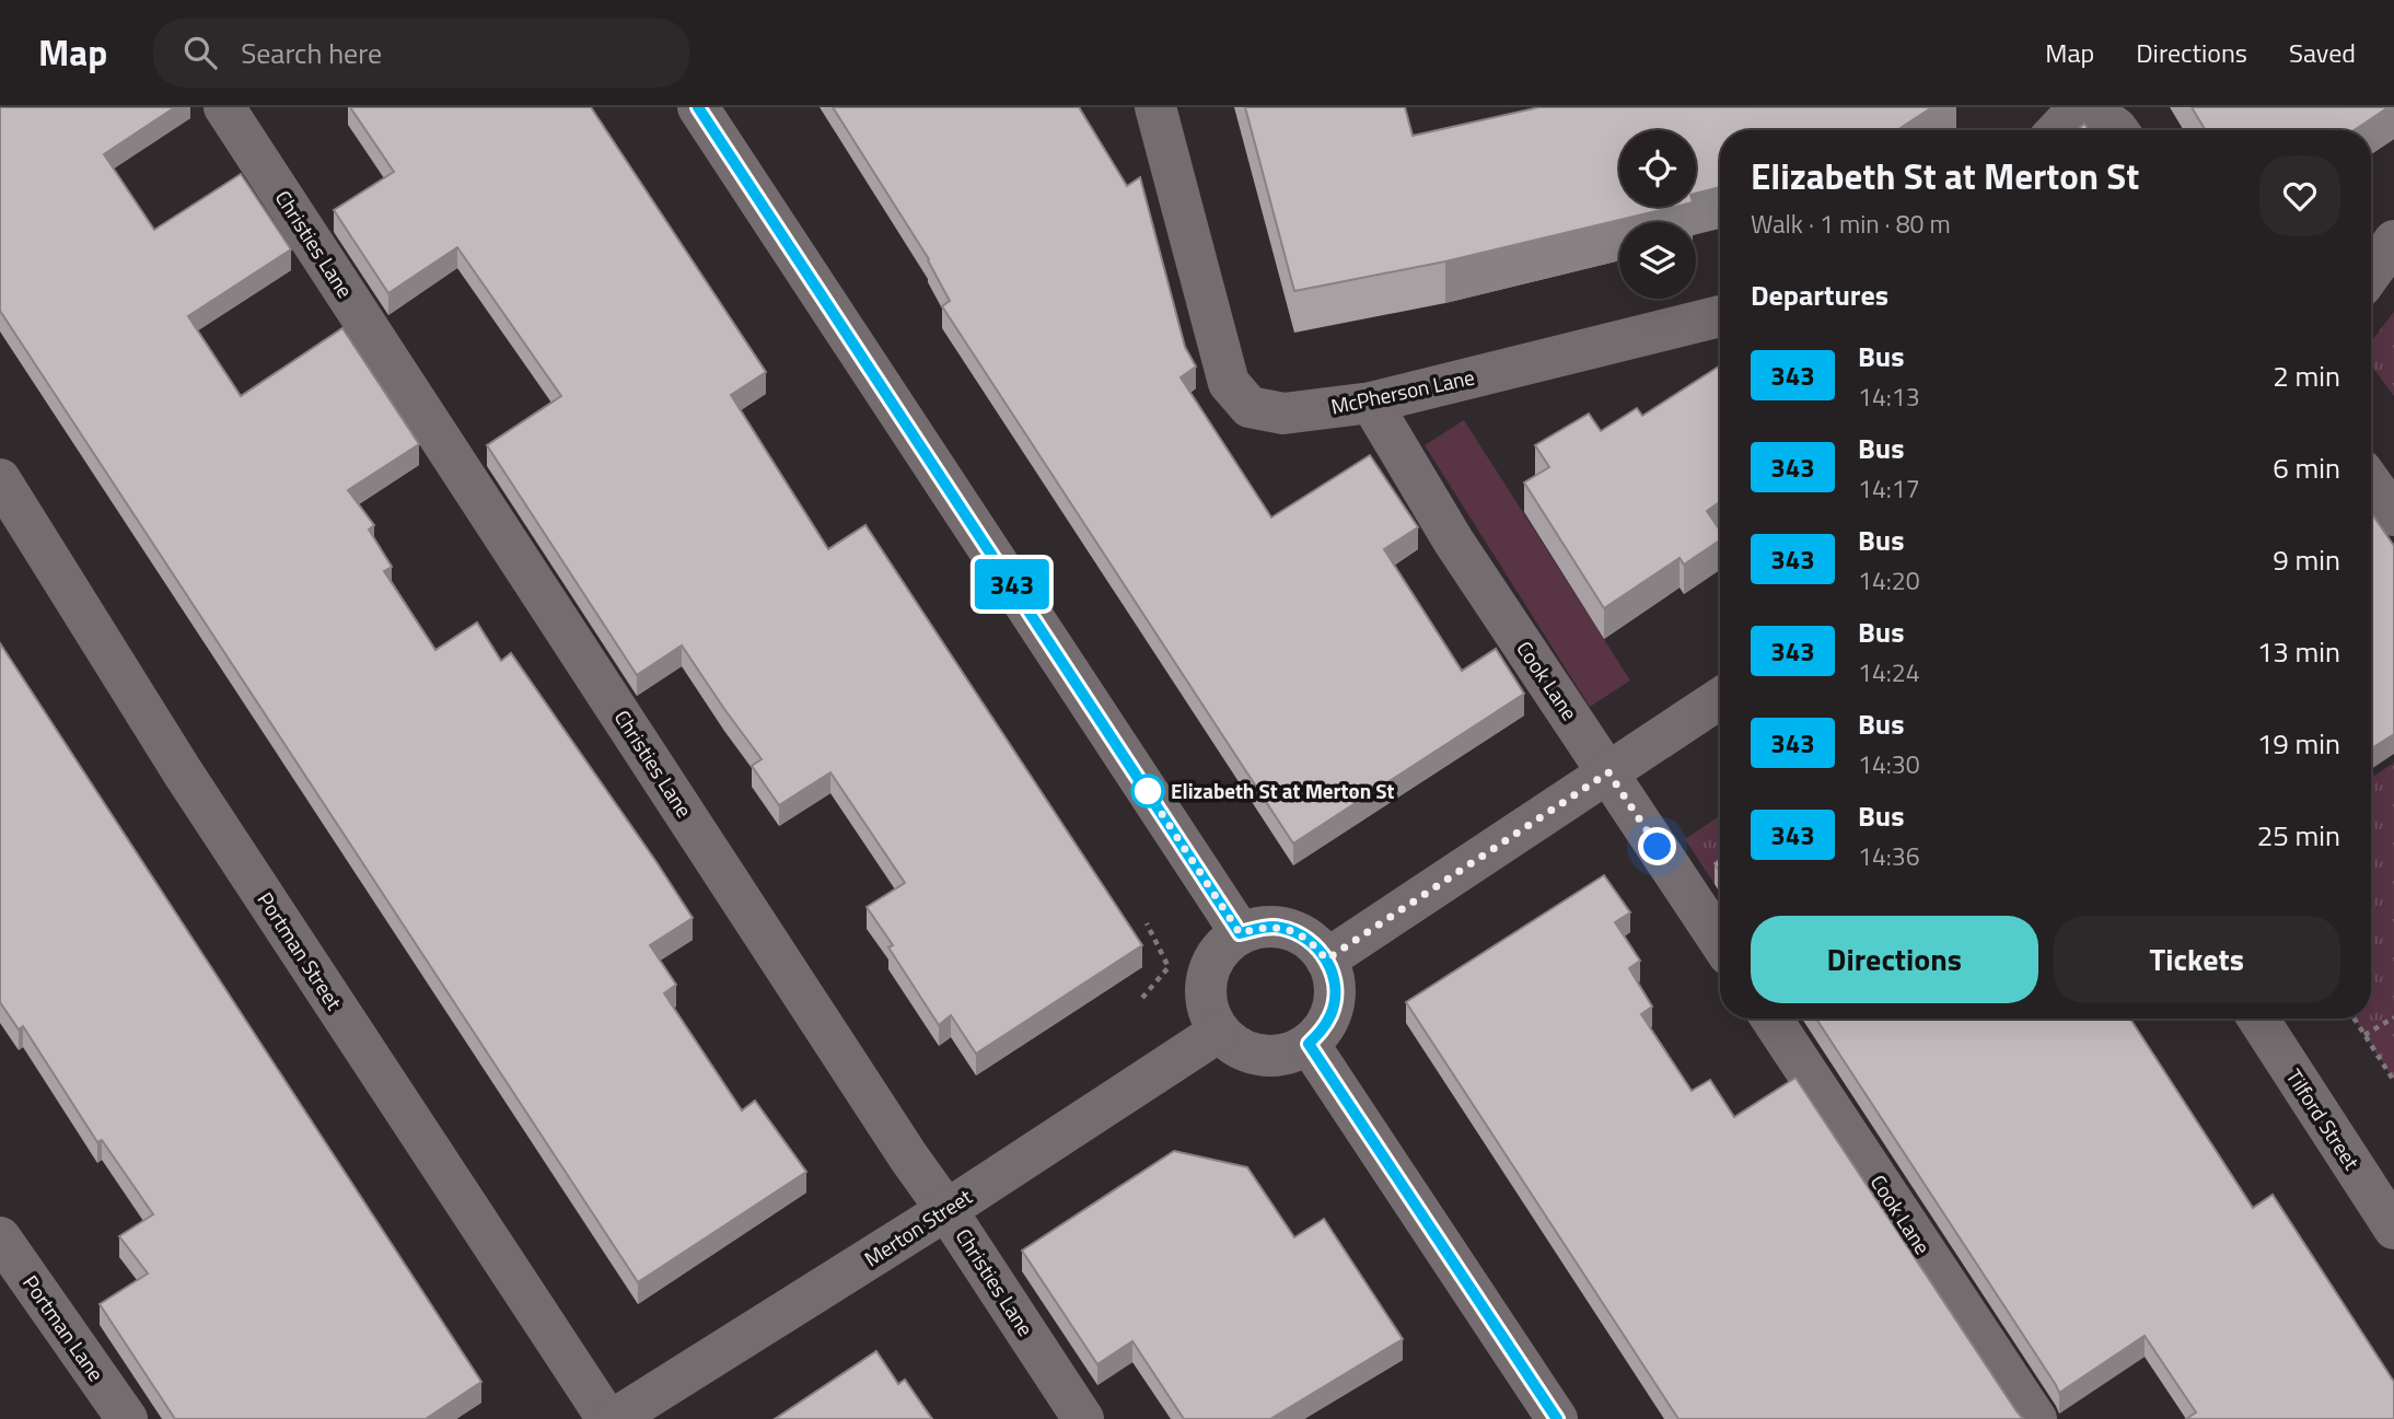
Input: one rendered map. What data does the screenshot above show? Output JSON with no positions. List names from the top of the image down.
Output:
{
  "streets": {
    "street": [
      "Christies Lane",
      "McPherson Lane",
      "Cook Lane",
      "Portman Street",
      "Tilford Street",
      "Merton Street",
      "Portman Lane"
    ]
  },
  "crossings": [
    ["Christies Lane", "Merton Street"],
    ["McPherson Lane", "Cook Lane"]
  ],
  "places": ["Elizabeth St at Merton St"],
  "lines": ["bus line 343"],
  "page": {
    "header": "Map",
    "search": "Search here",
    "nav": ["Map", "Directions", "Saved"],
    "on_map": "343",
    "heading": [
      ["Elizabeth St at Merton St", "Walk · 1 min · 80 m"],
      "Departures"
    ],
    "list": [
      {
        "mark": "343",
        "name": "Bus",
        "note": "14:13",
        "value": "2 min"
      },
      {
        "mark": "343",
        "name": "Bus",
        "note": "14:17",
        "value": "6 min"
      },
      {
        "mark": "343",
        "name": "Bus",
        "note": "14:20",
        "value": "9 min"
      },
      {
        "mark": "343",
        "name": "Bus",
        "note": "14:24",
        "value": "13 min"
      },
      {
        "mark": "343",
        "name": "Bus",
        "note": "14:30",
        "value": "19 min"
      },
      {
        "mark": "343",
        "name": "Bus",
        "note": "14:36",
        "value": "25 min"
      }
    ],
    "buttons": ["Directions", "Tickets"]
  }
}
